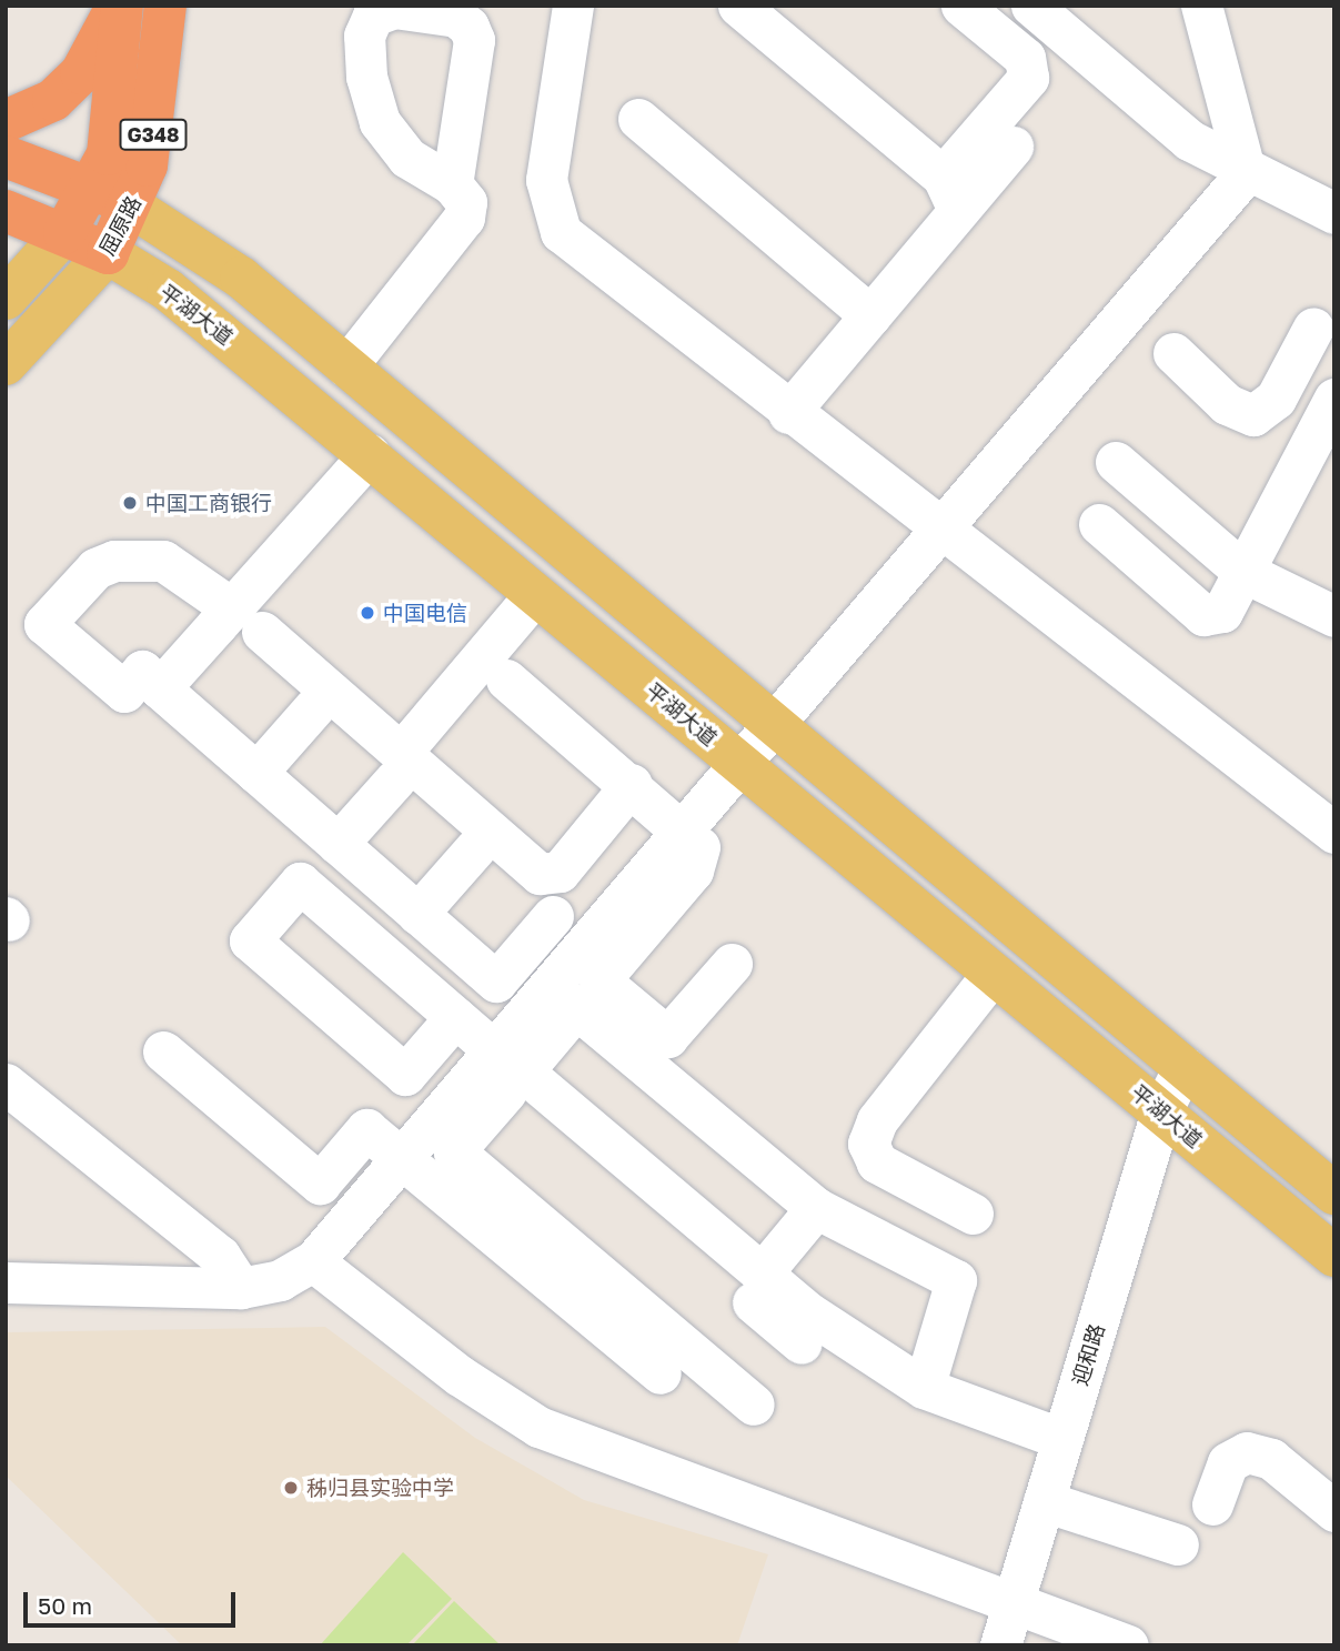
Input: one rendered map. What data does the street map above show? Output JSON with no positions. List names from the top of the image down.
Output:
{
  "streets": {
    "highway": ["G348", "屈原路", "平湖大道"],
    "street": ["迎和路"]
  },
  "crossings": [
    ["屈原路", "平湖大道"],
    ["平湖大道", "迎和路"]
  ],
  "places": ["中国工商银行", "中国电信", "秭归县实验中学"],
  "scale_bar": "50 m"
}
